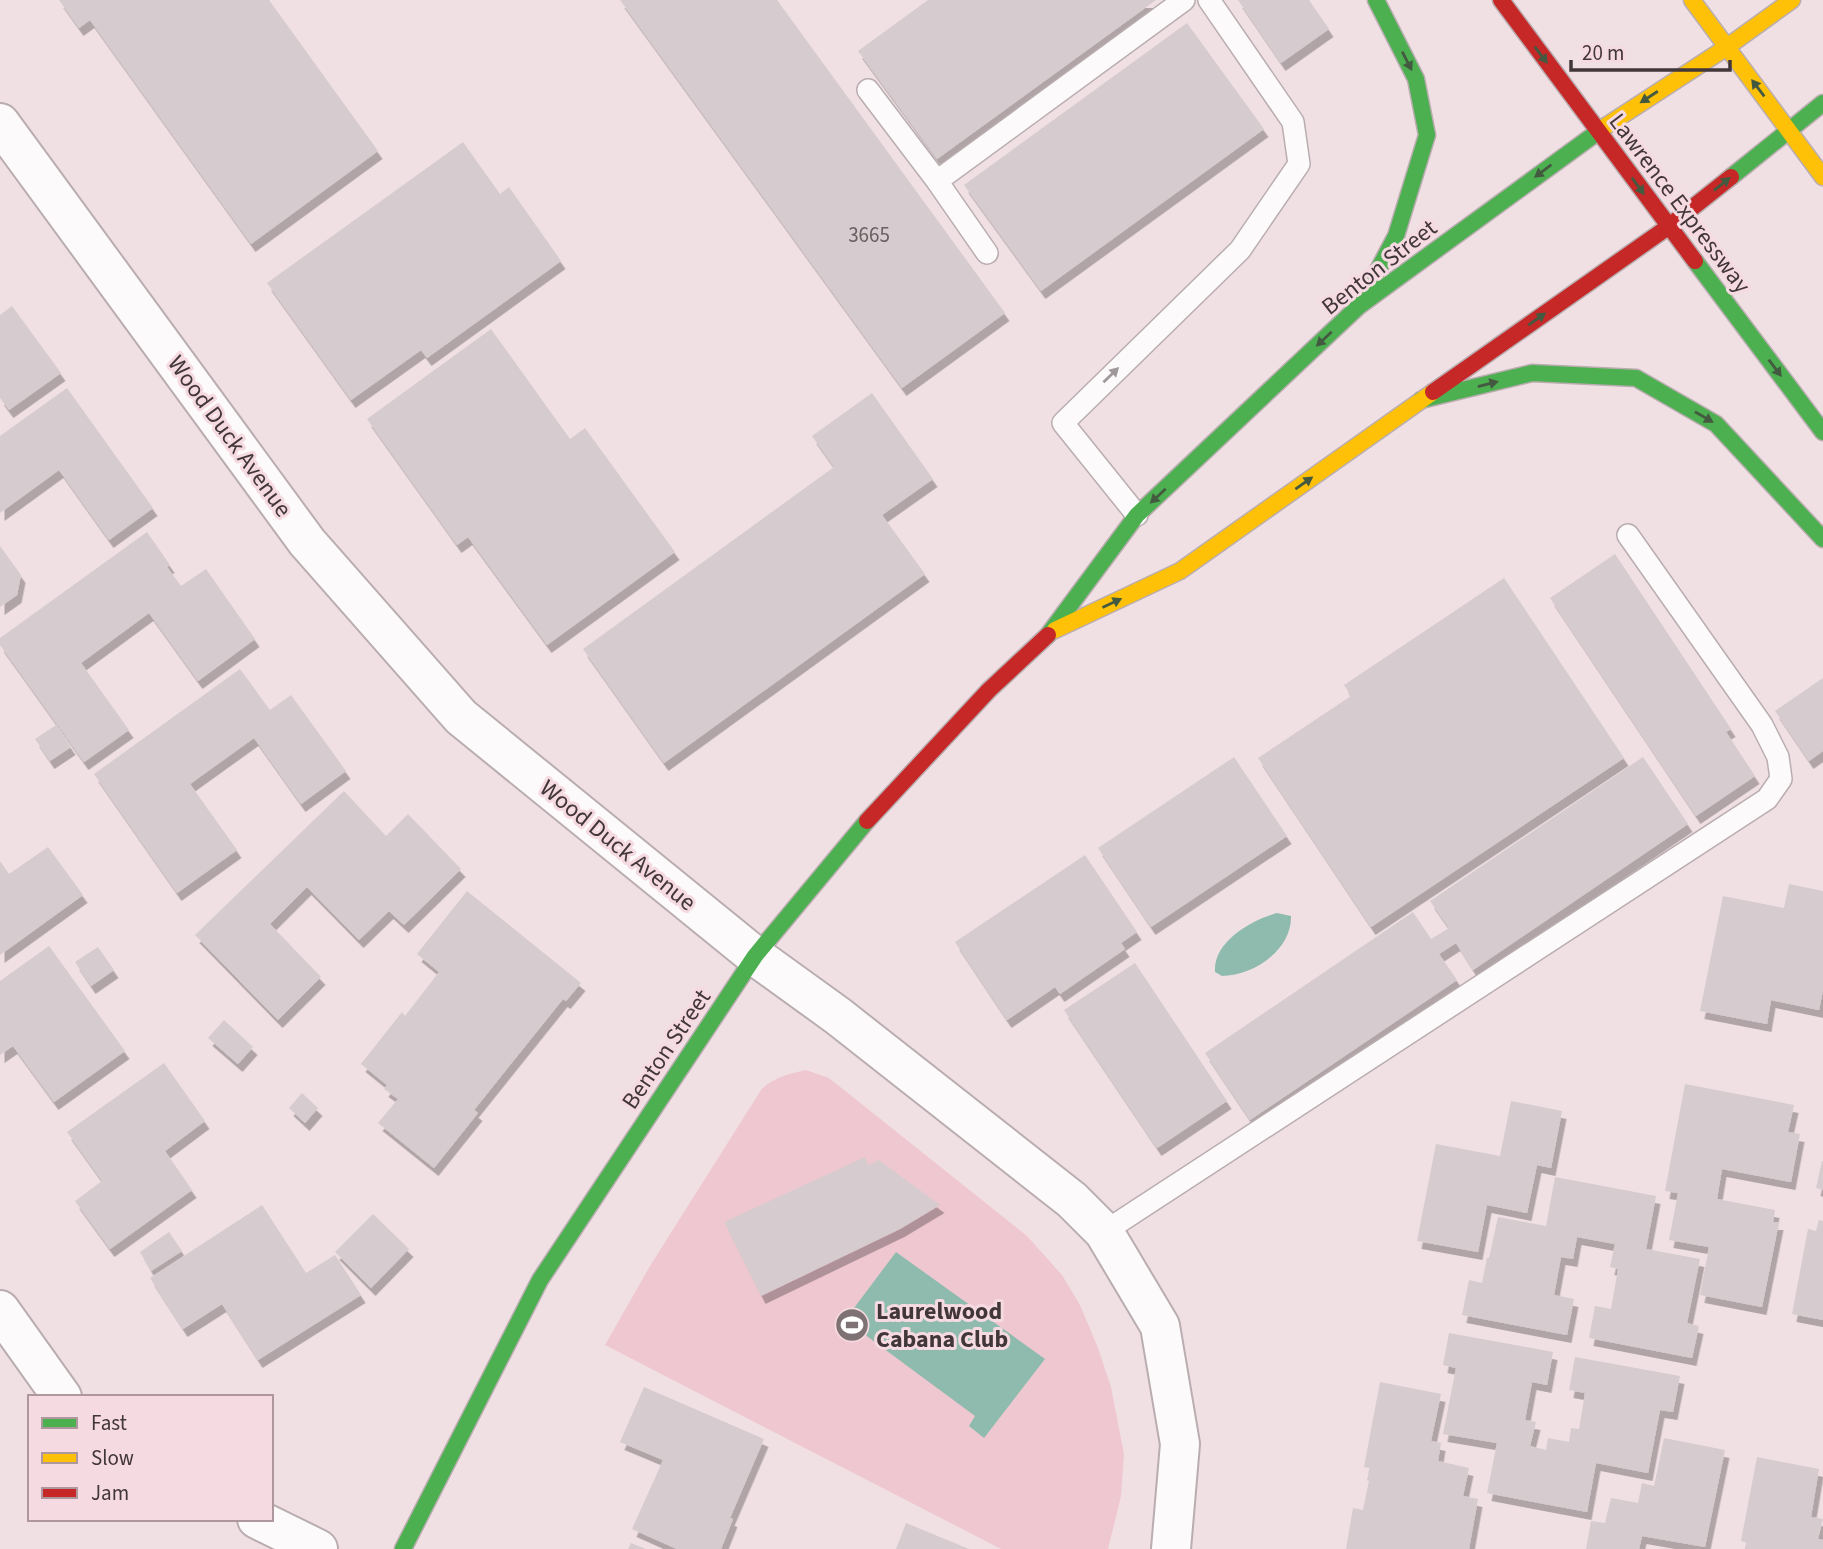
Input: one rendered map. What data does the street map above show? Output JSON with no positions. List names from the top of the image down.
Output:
{
  "streets": {
    "main road": ["Lawrence Expressway", "Benton Street"],
    "street": ["Wood Duck Avenue"]
  },
  "crossings": [
    ["Lawrence Expressway", "Benton Street"],
    ["Benton Street", "Wood Duck Avenue"]
  ],
  "one_way": ["Lawrence Expressway"],
  "places": {
    "sports": ["Laurelwood Cabana Club"]
  },
  "house_numbers": ["3665"],
  "legend": ["Fast", "Slow", "Jam"],
  "scale_bar": "20 m"
}
